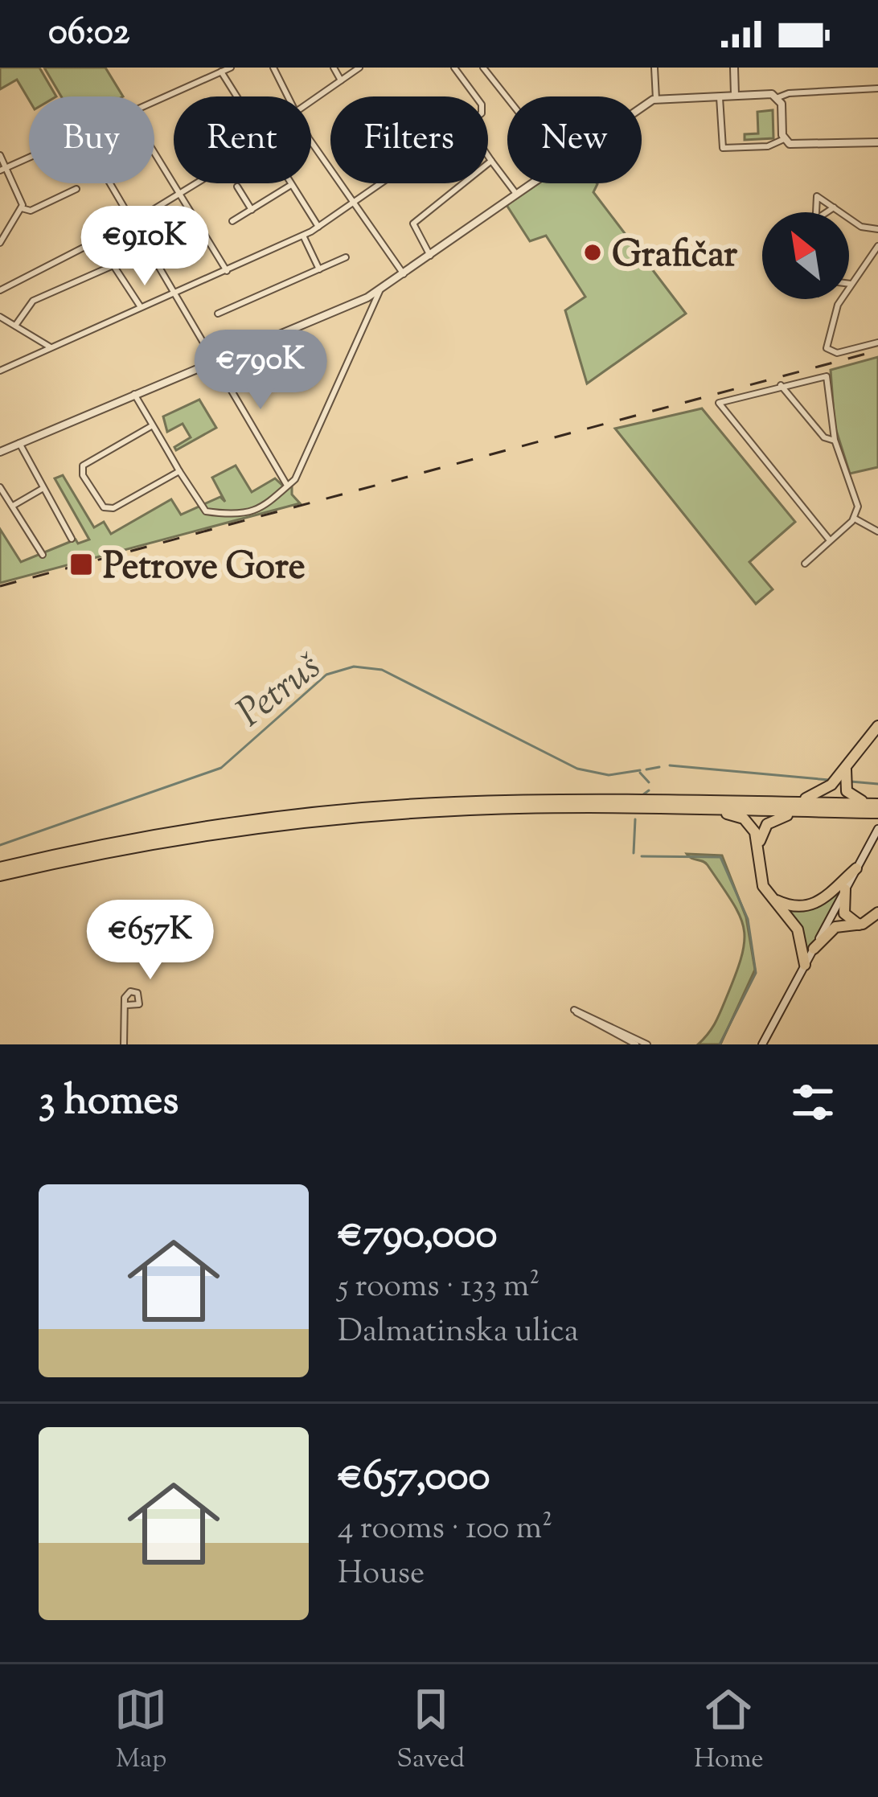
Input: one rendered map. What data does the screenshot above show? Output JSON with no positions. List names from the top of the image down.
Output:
{
  "water": ["Petruš"],
  "places": {
    "other": ["Grafičar"],
    "transit": ["Petrove Gore"]
  },
  "north": "top left",
  "page": {
    "status": "06:02",
    "chip": [
      "Buy",
      "Rent",
      "Filters",
      "New"
    ],
    "price": ["€910K", "€790K", "€657K"],
    "heading": "3 homes",
    "list": [
      {
        "name": "€790,000",
        "note": "5 rooms · 133 m² · Dalmatinska ulica"
      },
      {
        "name": "€657,000",
        "note": "4 rooms · 100 m² · House"
      }
    ],
    "tabs": ["Map", "Saved", "Home"]
  }
}
